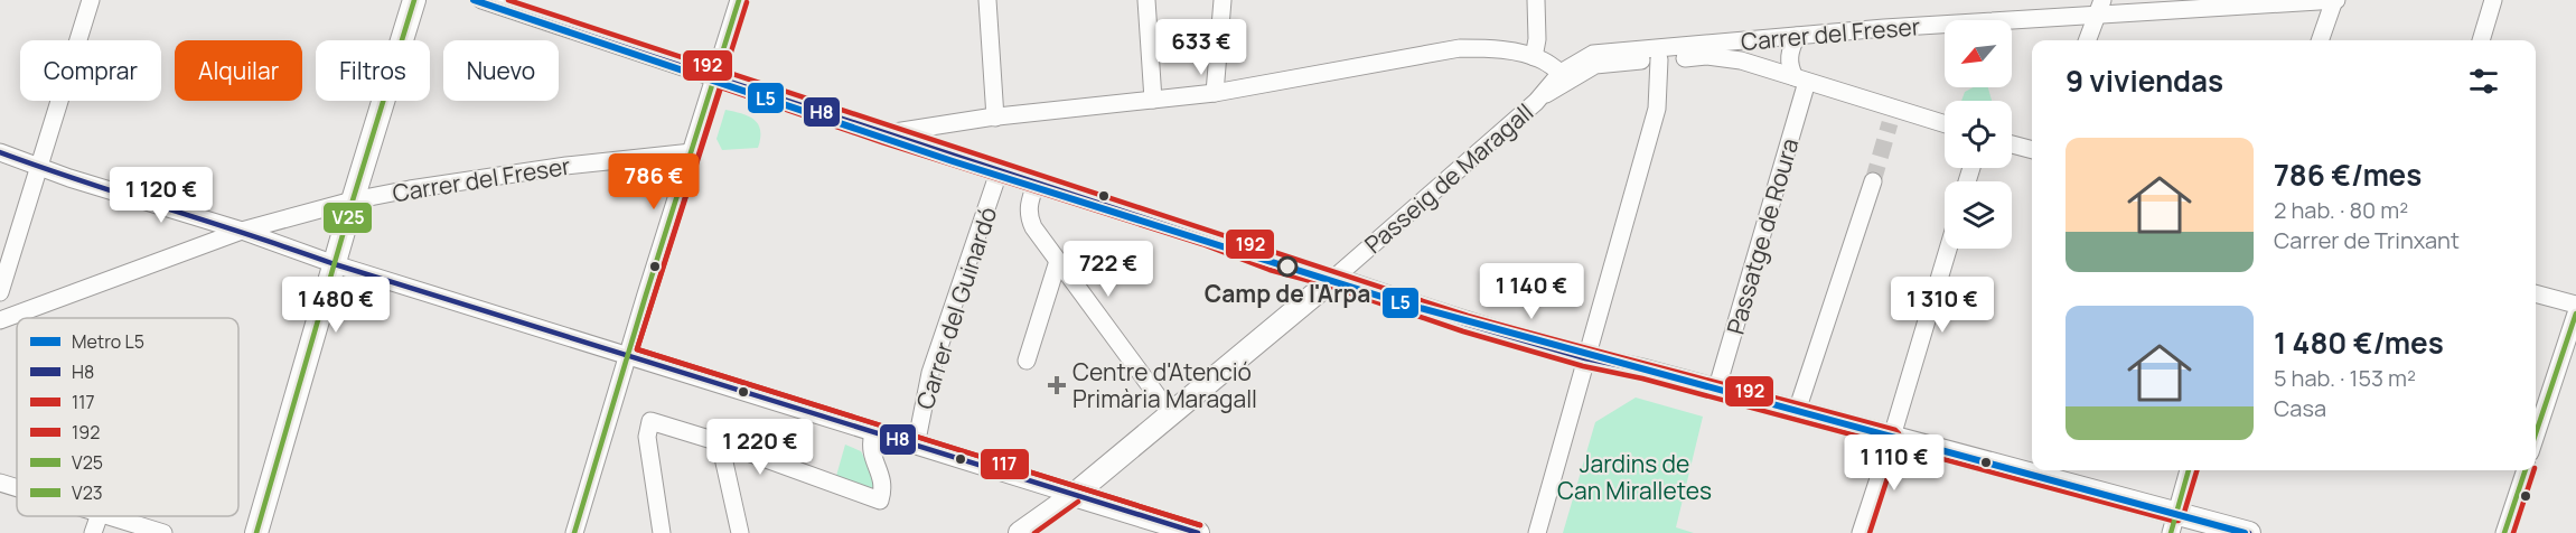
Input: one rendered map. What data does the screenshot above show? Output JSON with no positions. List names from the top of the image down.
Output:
{
  "streets": {
    "main road": ["Passeig de Maragall"],
    "street": ["Carrer del Freser", "Passatge de Roura", "Carrer del Guinardó"]
  },
  "crossings": [
    ["Carrer del Freser", "Passeig de Maragall"]
  ],
  "parks": ["Jardins de Can Miralletes"],
  "places": {
    "other": ["Camp de l'Arpa"],
    "health": ["Centre d'Atenció Primària Maragall"]
  },
  "lines": [
    "metro line L5",
    "transit line H8",
    "transit line 192",
    "transit line V25",
    "transit line 117",
    "transit line V23"
  ],
  "legend": [
    "Metro L5",
    "H8",
    "117",
    "192",
    "V25",
    "V23"
  ],
  "north": "bottom left",
  "page": {
    "price": [
      "633 €",
      "786 €",
      "1 120 €",
      "722 €",
      "1 140 €",
      "1 480 €",
      "1 310 €",
      "1 220 €",
      "1 110 €"
    ],
    "chip": [
      "Comprar",
      "Alquilar",
      "Filtros",
      "Nuevo"
    ],
    "heading": "9 viviendas",
    "list": [
      {
        "name": "786 €/mes",
        "note": "2 hab. · 80 m² · Carrer de Trinxant"
      },
      {
        "name": "1 480 €/mes",
        "note": "5 hab. · 153 m² · Casa"
      }
    ]
  }
}
